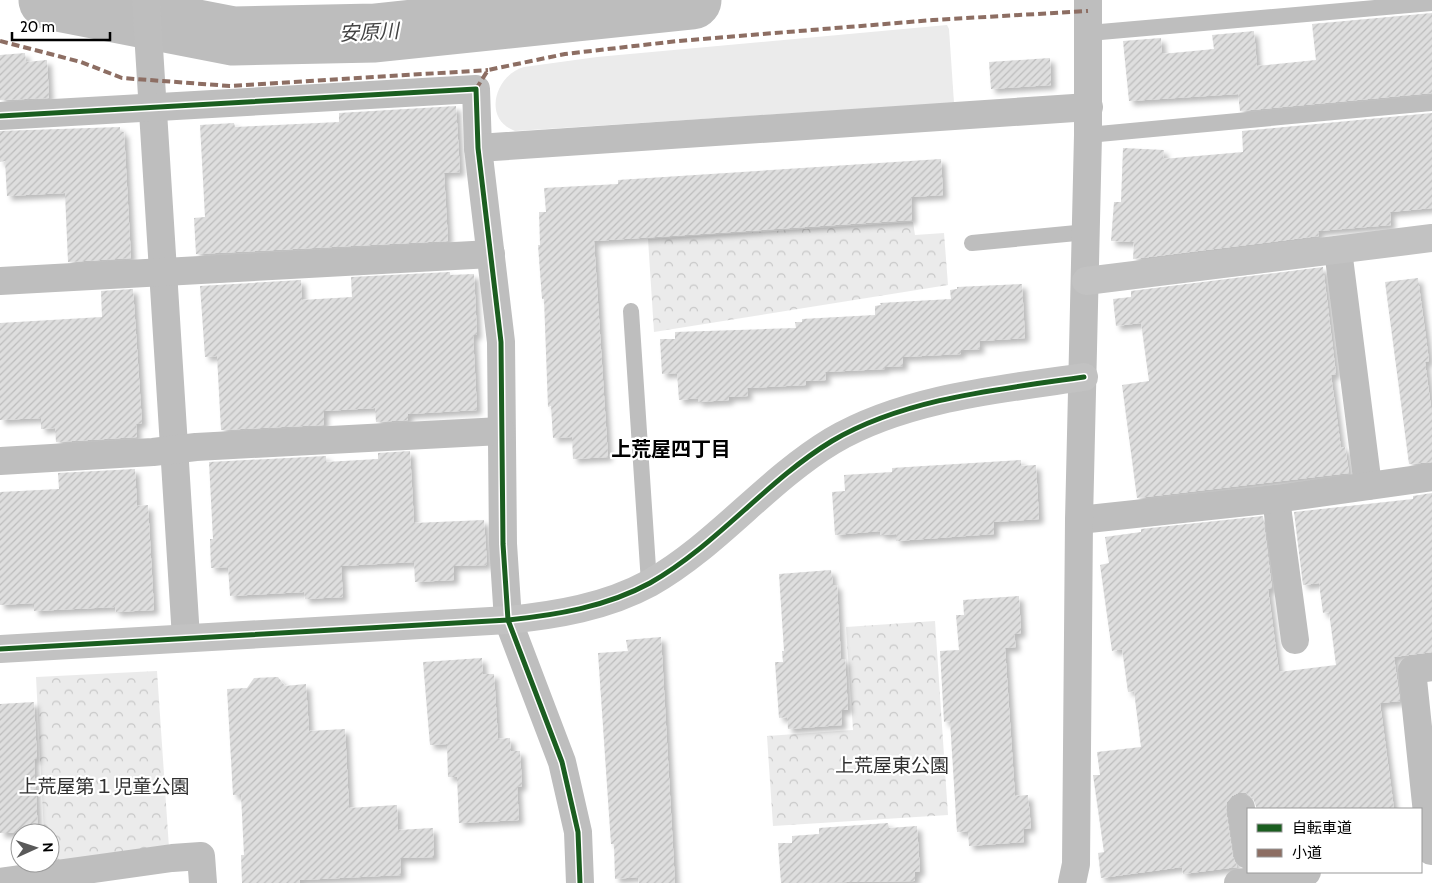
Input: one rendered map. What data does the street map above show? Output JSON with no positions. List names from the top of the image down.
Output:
{
  "districts": ["上荒屋四丁目"],
  "water": ["安原川"],
  "parks": ["上荒屋東公園", "上荒屋第１児童公園"],
  "legend": ["自転車道", "小道"],
  "scale_bar": "20 m",
  "north": "right"
}
